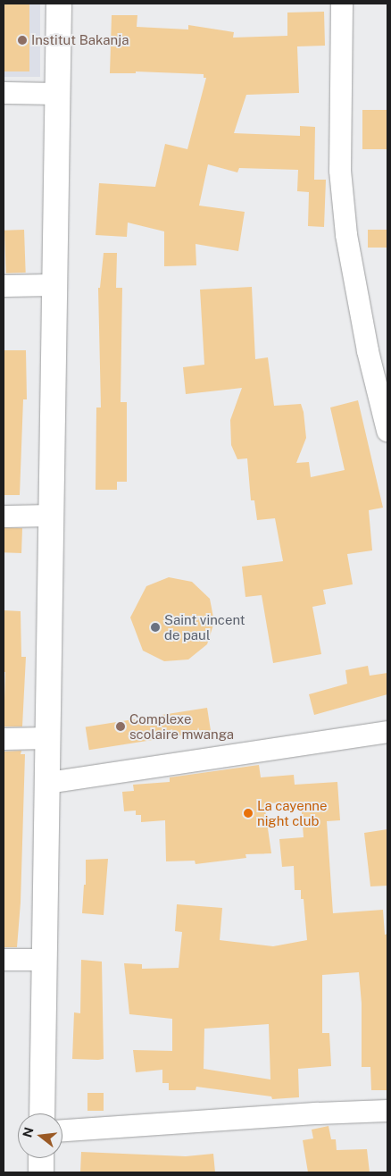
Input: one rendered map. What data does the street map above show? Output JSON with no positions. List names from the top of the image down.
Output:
{
  "places": [
    "Institut Bakanja",
    "Saint vincent de paul",
    "Complexe scolaire mwanga",
    "La cayenne night club"
  ],
  "north": "left"
}
